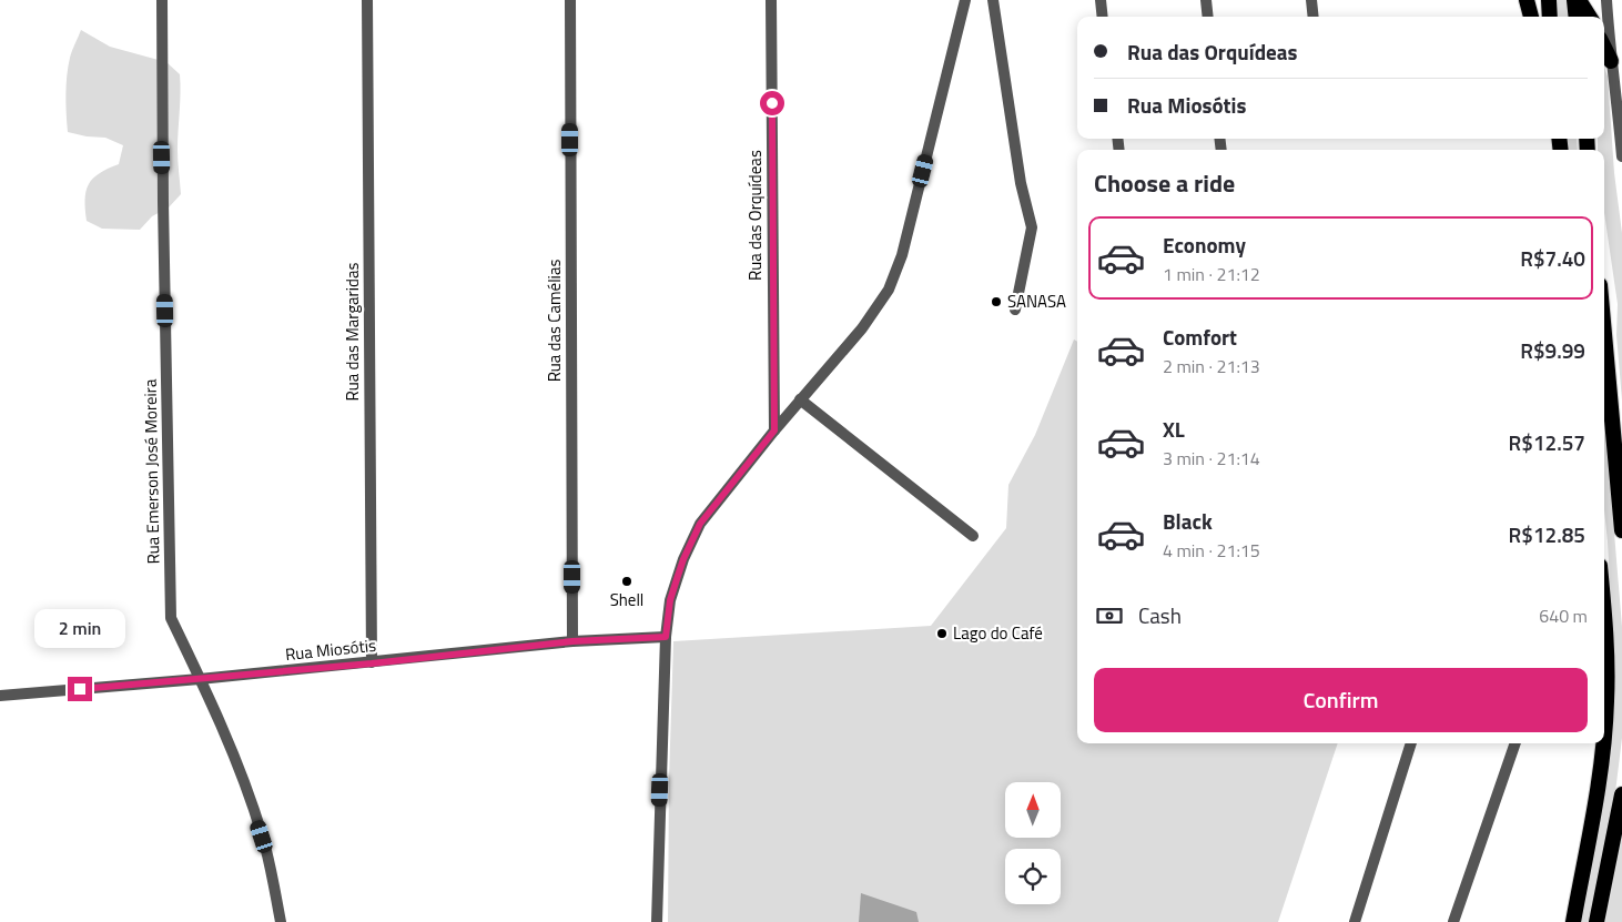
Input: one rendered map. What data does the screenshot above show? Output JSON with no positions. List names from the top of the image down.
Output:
{
  "streets": {
    "street": [
      "Rua das Orquídeas",
      "Rua das Camélias",
      "Rua das Margaridas",
      "Rua Emerson José Moreira",
      "Rua Miosótis"
    ]
  },
  "crossings": [
    ["Rua das Camélias", "Rua Miosótis"],
    ["Rua das Margaridas", "Rua Miosótis"],
    ["Rua Emerson José Moreira", "Rua Miosótis"]
  ],
  "places": ["SANASA", "Shell", "Lago do Café"],
  "north": "top",
  "page": {
    "banner": ["Rua das Orquídeas", "Rua Miosótis"],
    "heading": "Choose a ride",
    "list": [
      {
        "name": "Economy",
        "note": "1 min · 21:12",
        "value": "R$7.40"
      },
      {
        "name": "Comfort",
        "note": "2 min · 21:13",
        "value": "R$9.99"
      },
      {
        "name": "XL",
        "note": "3 min · 21:14",
        "value": "R$12.57"
      },
      {
        "name": "Black",
        "note": "4 min · 21:15",
        "value": "R$12.85"
      }
    ],
    "pay": ["Cash", "640 m"],
    "bubble": "2 min",
    "buttons": "Confirm"
  }
}
